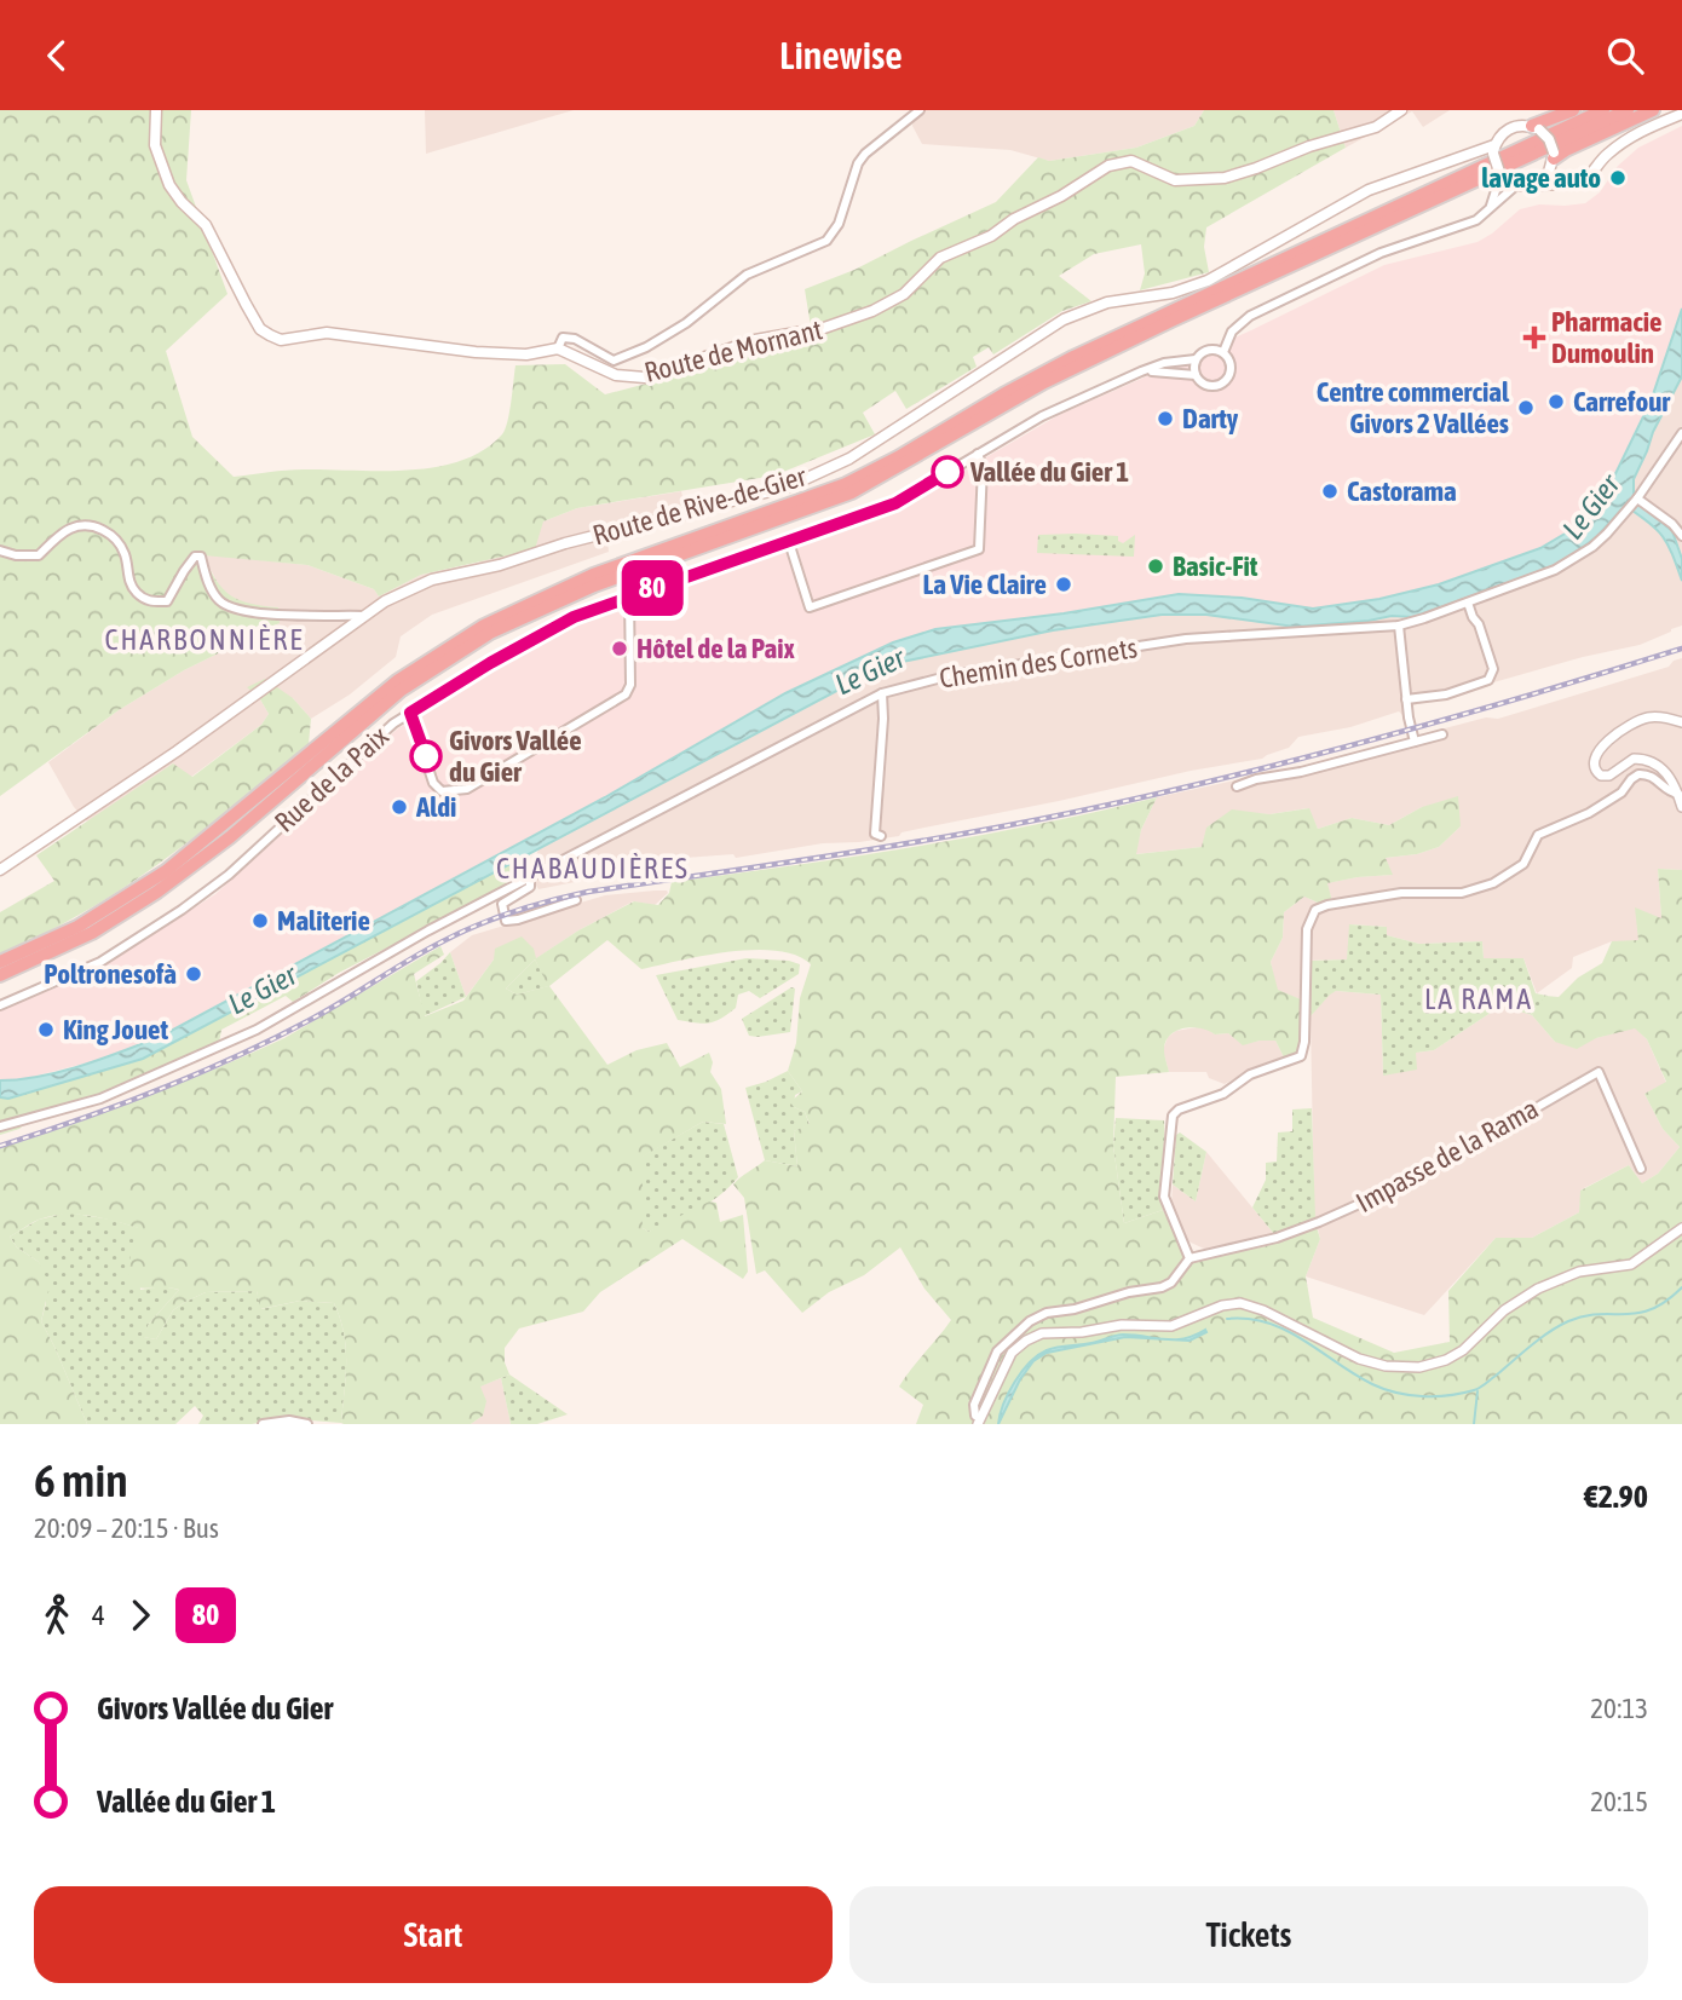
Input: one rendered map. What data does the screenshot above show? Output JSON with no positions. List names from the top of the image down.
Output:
{
  "streets": {
    "main road": ["Route de Mornant", "Route de Rive-de-Gier"],
    "street": ["Chemin des Cornets", "Rue de la Paix", "Impasse de la Rama"]
  },
  "districts": ["CHARBONNIÈRE", "CHABAUDIÈRES", "LA RAMA"],
  "water": ["Le Gier"],
  "places": {
    "other": [
      "lavage auto",
      "Carrefour",
      "Centre commercial Givors 2 Vallées",
      "Darty",
      "Vallée du Gier 1",
      "Castorama",
      "Basic-Fit",
      "La Vie Claire",
      "Hôtel de la Paix",
      "Givors Vallée du Gier",
      "Aldi",
      "Maliterie",
      "Poltronesofà",
      "King Jouet"
    ],
    "health": ["Pharmacie Dumoulin"]
  },
  "lines": ["bus line 80"],
  "page": {
    "header": "Linewise",
    "on_map": "80",
    "heading": ["6 min", "20:09 – 20:15 · Bus", "€2.90"],
    "legs": ["4", "80"],
    "list": [
      {
        "name": "Givors Vallée du Gier",
        "value": "20:13"
      },
      {
        "name": "Vallée du Gier 1",
        "value": "20:15"
      }
    ],
    "buttons": ["Start", "Tickets"]
  }
}
